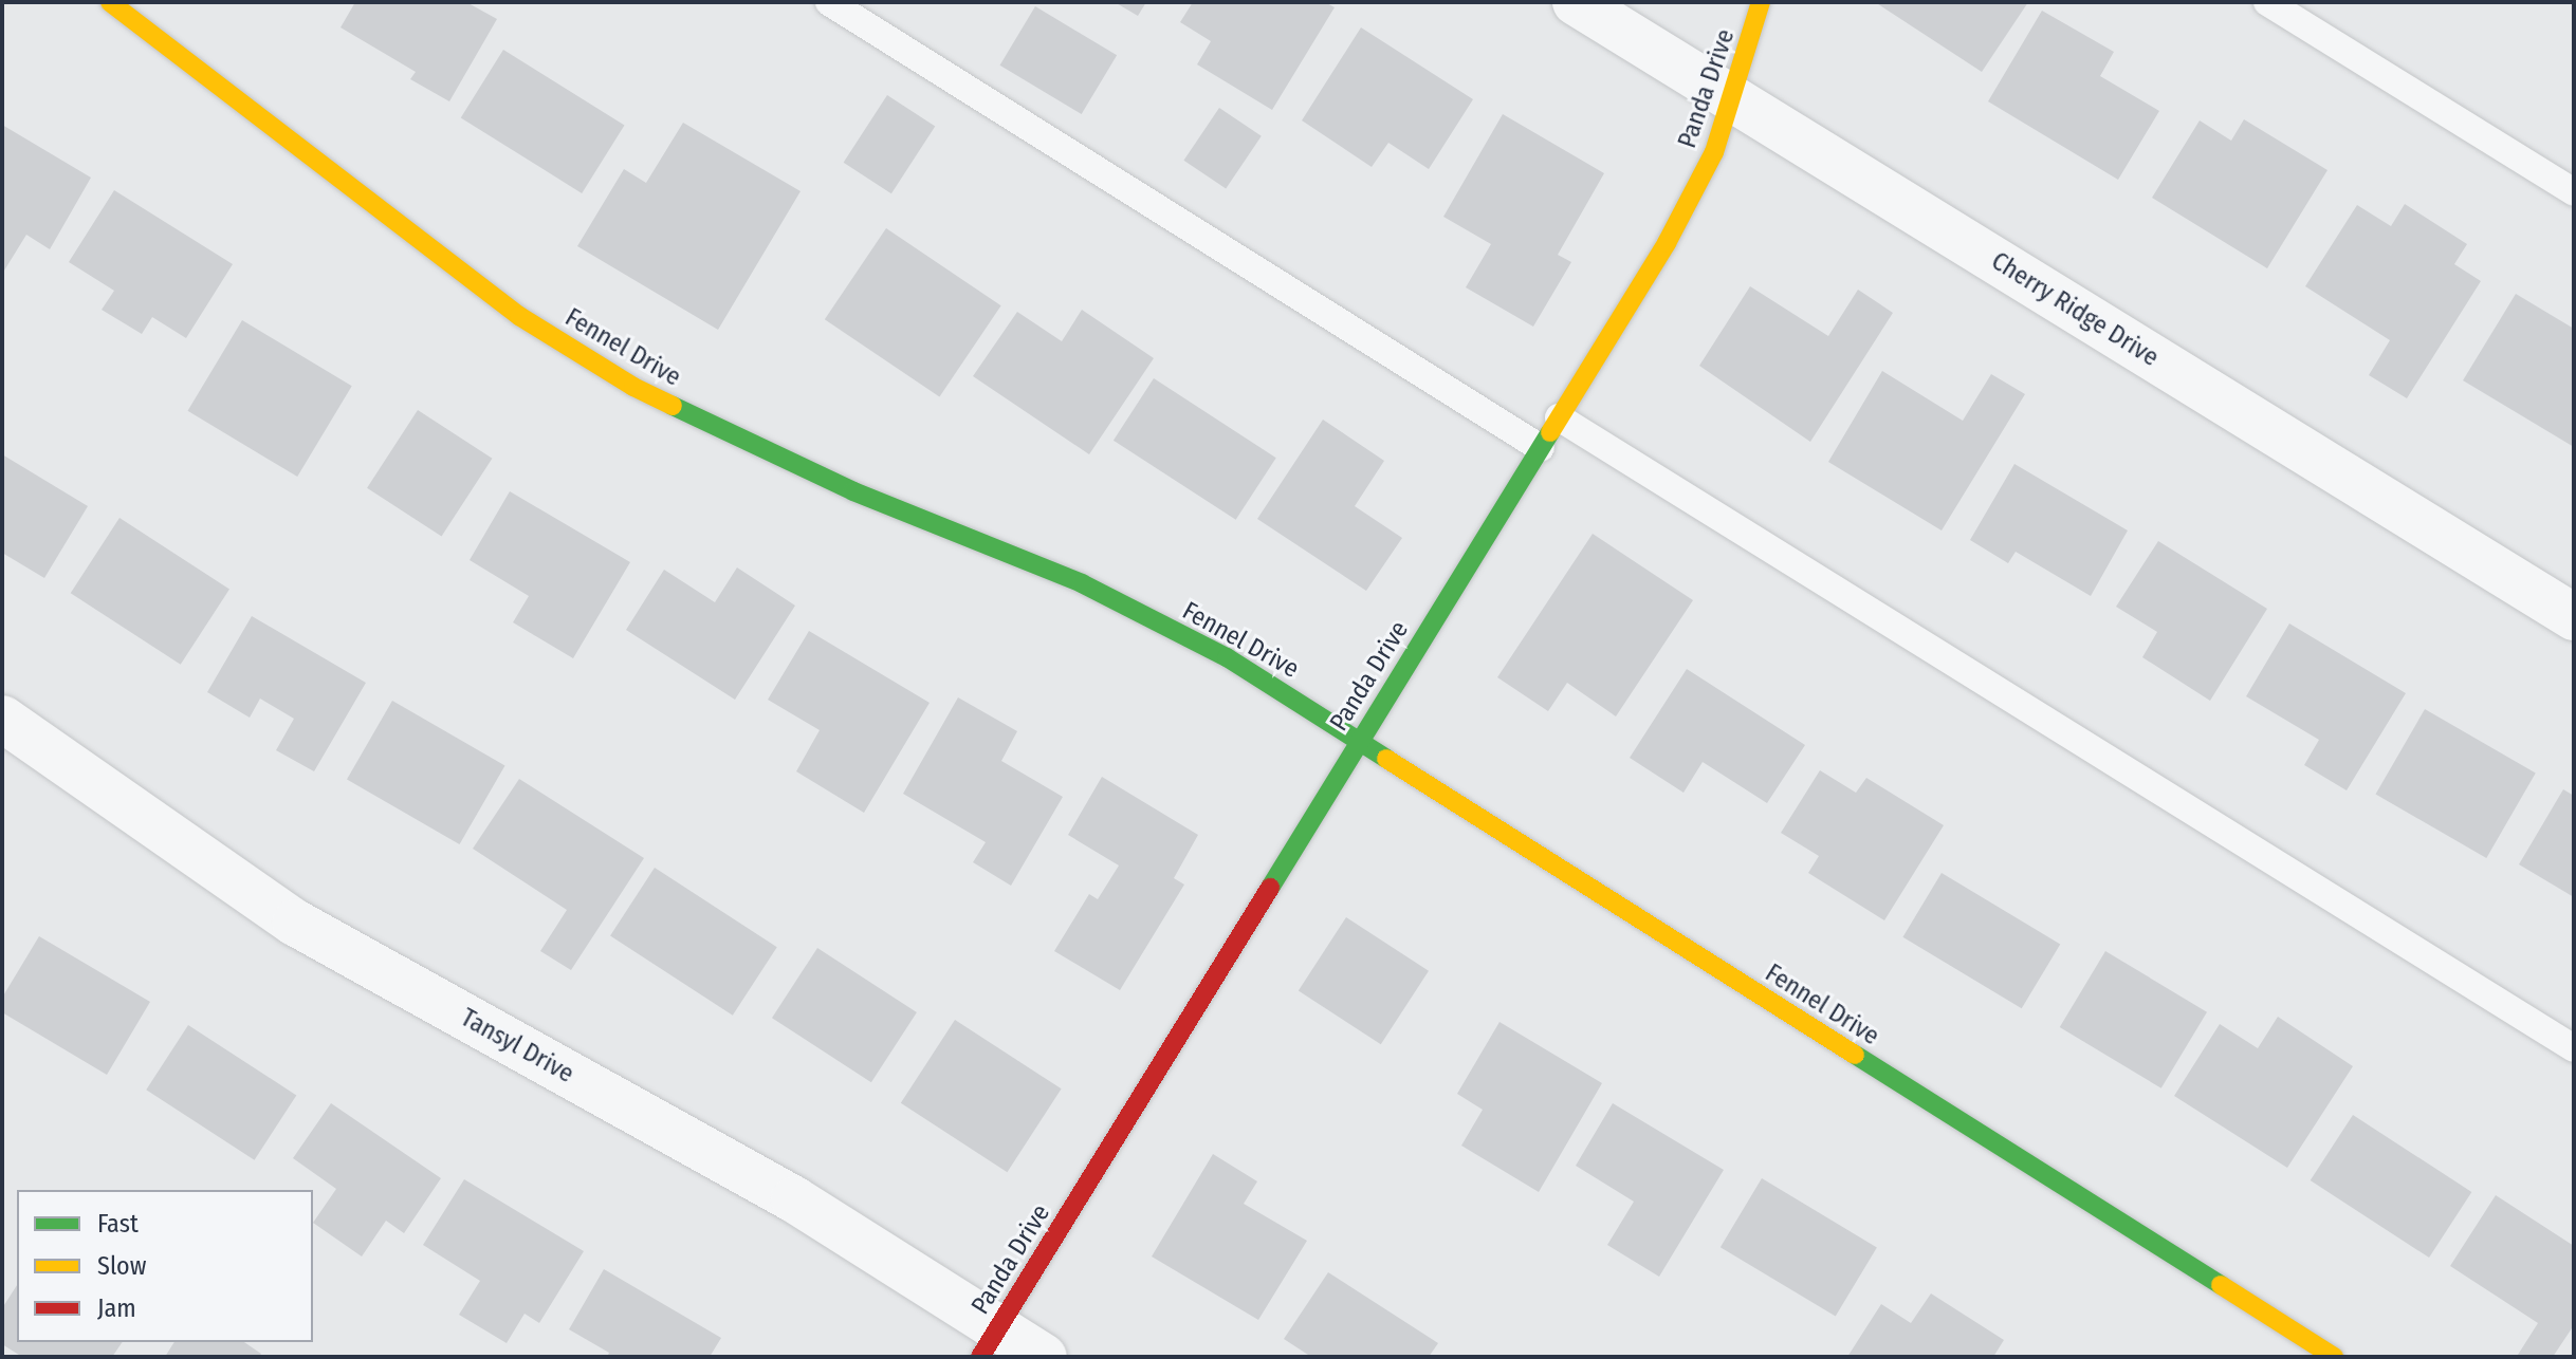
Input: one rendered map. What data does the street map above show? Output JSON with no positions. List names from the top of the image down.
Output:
{
  "streets": {
    "street": [
      "Panda Drive",
      "Cherry Ridge Drive",
      "Fennel Drive",
      "Tansyl Drive"
    ]
  },
  "crossings": [
    ["Panda Drive", "Cherry Ridge Drive"],
    ["Panda Drive", "Fennel Drive"],
    ["Panda Drive", "Tansyl Drive"]
  ],
  "legend": ["Fast", "Slow", "Jam"]
}
